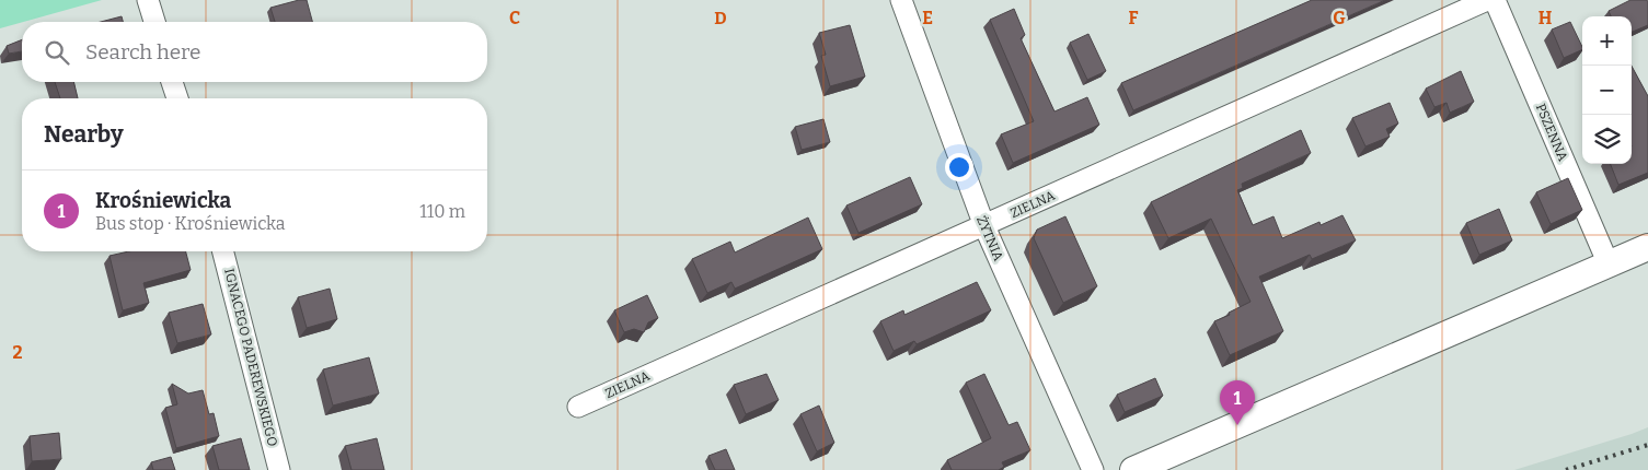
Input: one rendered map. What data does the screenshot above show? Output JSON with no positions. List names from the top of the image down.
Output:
{
  "streets": {
    "street": [
      "PSZENNA",
      "ZIELNA",
      "ŻYTNIA",
      "IGNACEGO PADEREWSKIEGO"
    ]
  },
  "crossings": [
    ["ZIELNA", "ŻYTNIA"]
  ],
  "page": {
    "map_buttons": ["+", "−"],
    "search": "Search here",
    "heading": "Nearby",
    "list": [
      {
        "mark": "1",
        "name": "Krośniewicka",
        "note": "Bus stop · Krośniewicka",
        "value": "110 m"
      }
    ],
    "pins": "1"
  },
  "grid": {
    "columns": [
      "C",
      "D",
      "E",
      "F",
      "G",
      "H"
    ],
    "rows": ["2"]
  }
}
